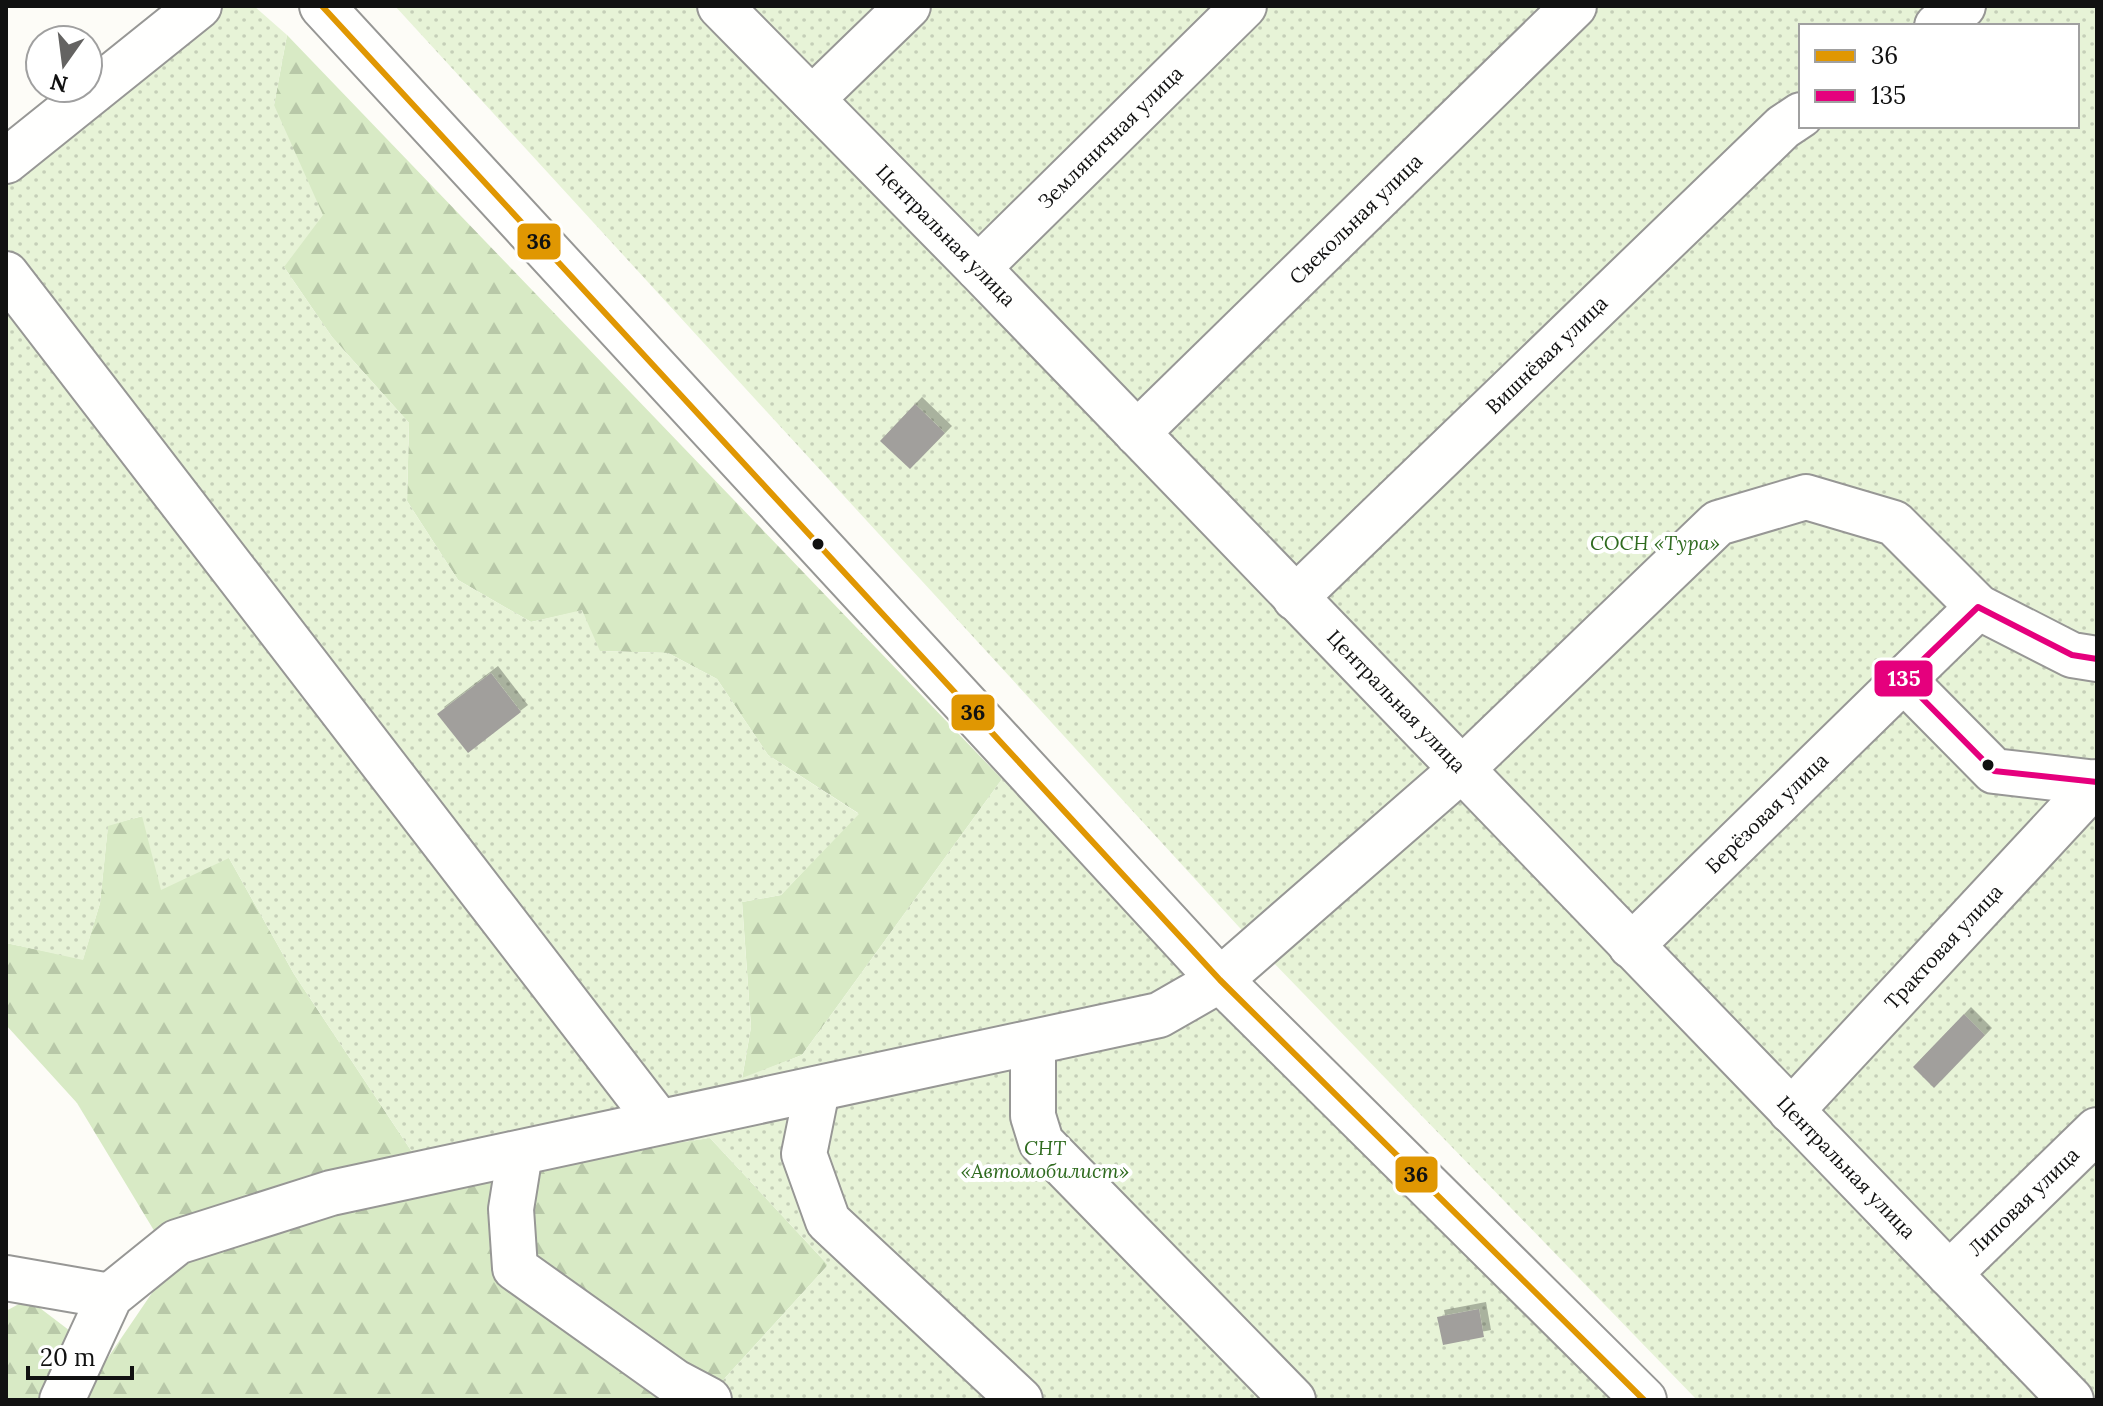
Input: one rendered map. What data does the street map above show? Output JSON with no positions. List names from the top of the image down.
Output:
{
  "streets": {
    "street": [
      "Земляничная улица",
      "Свекольная улица",
      "Центральная улица",
      "Вишнёвая улица",
      "Берёзовая улица",
      "Трактовая улица",
      "Липовая улица"
    ]
  },
  "crossings": [
    ["Земляничная улица", "Центральная улица"],
    ["Свекольная улица", "Центральная улица"],
    ["Центральная улица", "Вишнёвая улица"],
    ["Центральная улица", "Берёзовая улица"],
    ["Центральная улица", "Трактовая улица"],
    ["Центральная улица", "Липовая улица"]
  ],
  "parks": ["СОСН «Тура»", "СНТ «Автомобилист»"],
  "lines": ["transit line 36", "transit line 135"],
  "legend": ["36", "135"],
  "scale_bar": "20 m",
  "north": "bottom"
}
